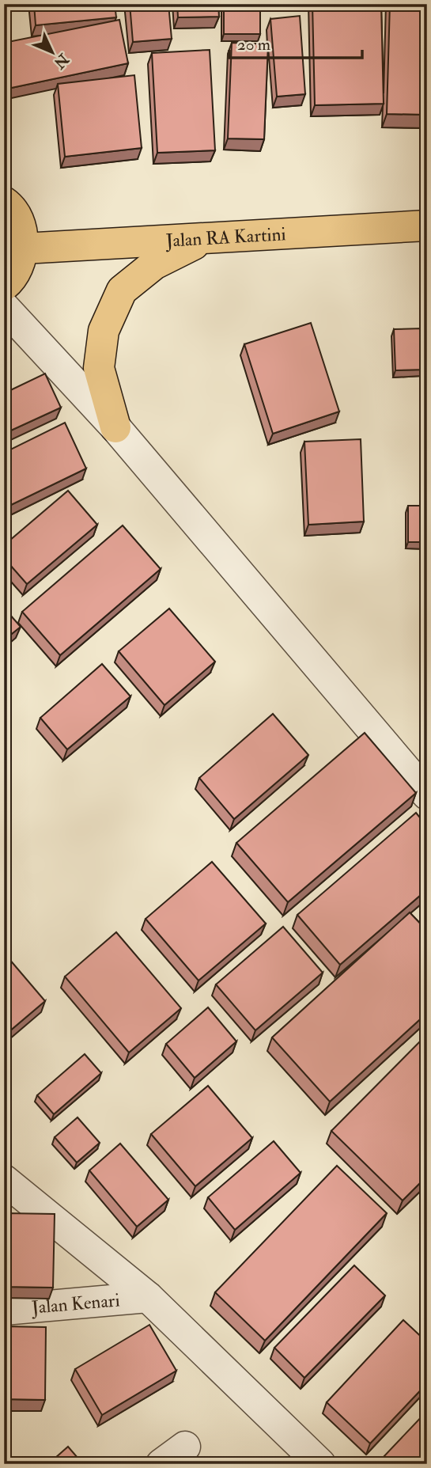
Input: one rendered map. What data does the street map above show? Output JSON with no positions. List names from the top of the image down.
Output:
{
  "streets": {
    "main road": ["Jalan RA Kartini"],
    "street": ["Jalan Kenari"]
  },
  "scale_bar": "20 m",
  "north": "bottom right"
}
